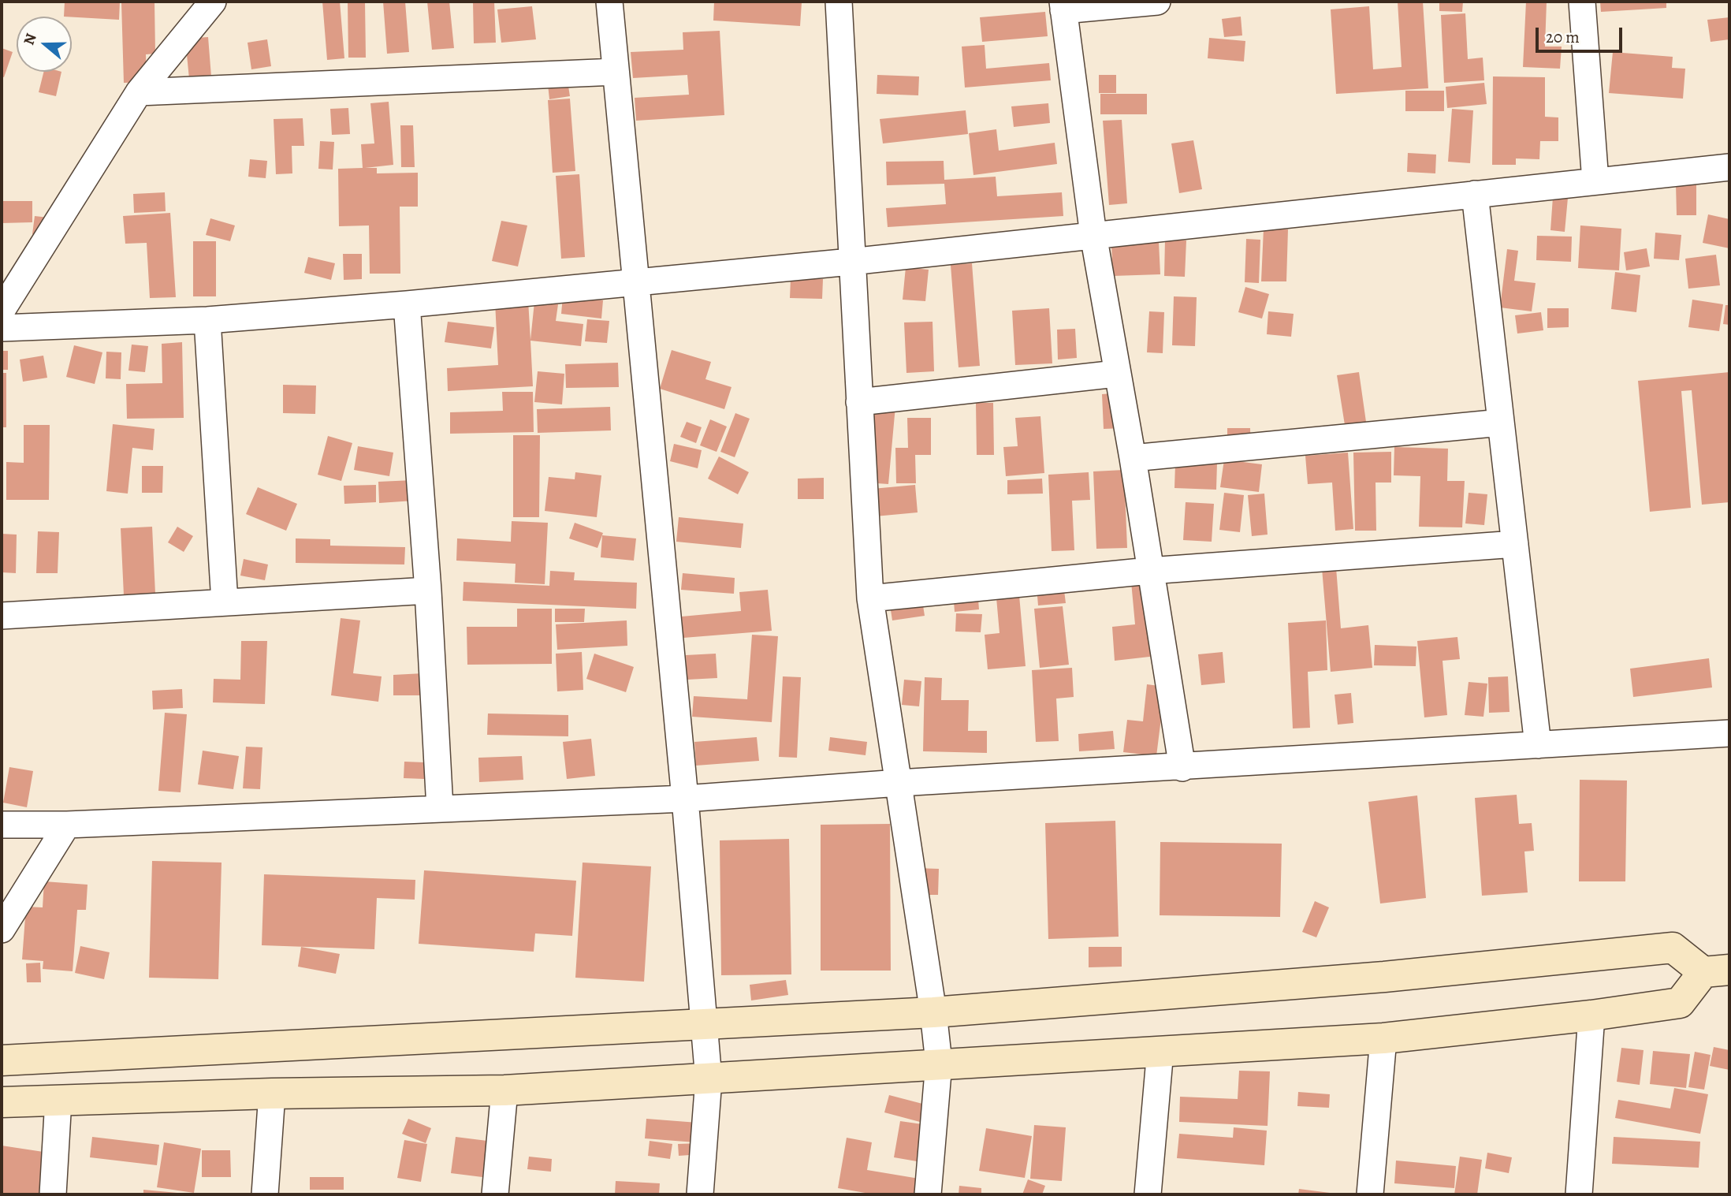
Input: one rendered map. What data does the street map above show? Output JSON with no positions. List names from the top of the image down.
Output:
{
  "scale_bar": "20 m",
  "north": "left"
}
